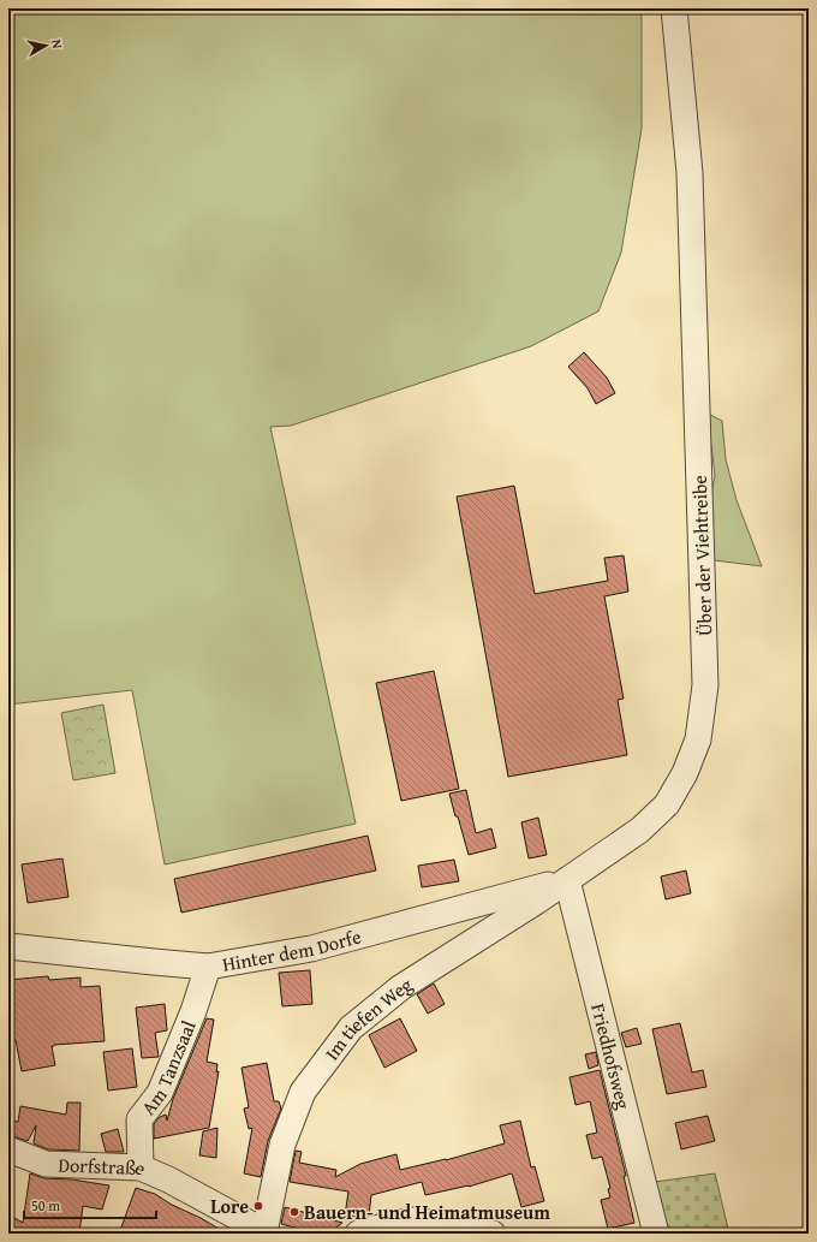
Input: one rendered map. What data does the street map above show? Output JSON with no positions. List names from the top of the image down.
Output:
{
  "streets": {
    "street": [
      "Über der Viehtreibe",
      "Hinter dem Dorfe",
      "Im tiefen Weg",
      "Friedhofsweg",
      "Am Tanzsaal",
      "Dorfstraße"
    ]
  },
  "crossings": [
    ["Über der Viehtreibe", "Hinter dem Dorfe"],
    ["Über der Viehtreibe", "Im tiefen Weg"],
    ["Über der Viehtreibe", "Friedhofsweg"],
    ["Hinter dem Dorfe", "Im tiefen Weg"],
    ["Hinter dem Dorfe", "Friedhofsweg"],
    ["Hinter dem Dorfe", "Am Tanzsaal"],
    ["Im tiefen Weg", "Friedhofsweg"],
    ["Im tiefen Weg", "Dorfstraße"],
    ["Am Tanzsaal", "Dorfstraße"]
  ],
  "places": ["Lore", "Bauern- und Heimatmuseum"],
  "scale_bar": "50 m",
  "north": "right"
}
